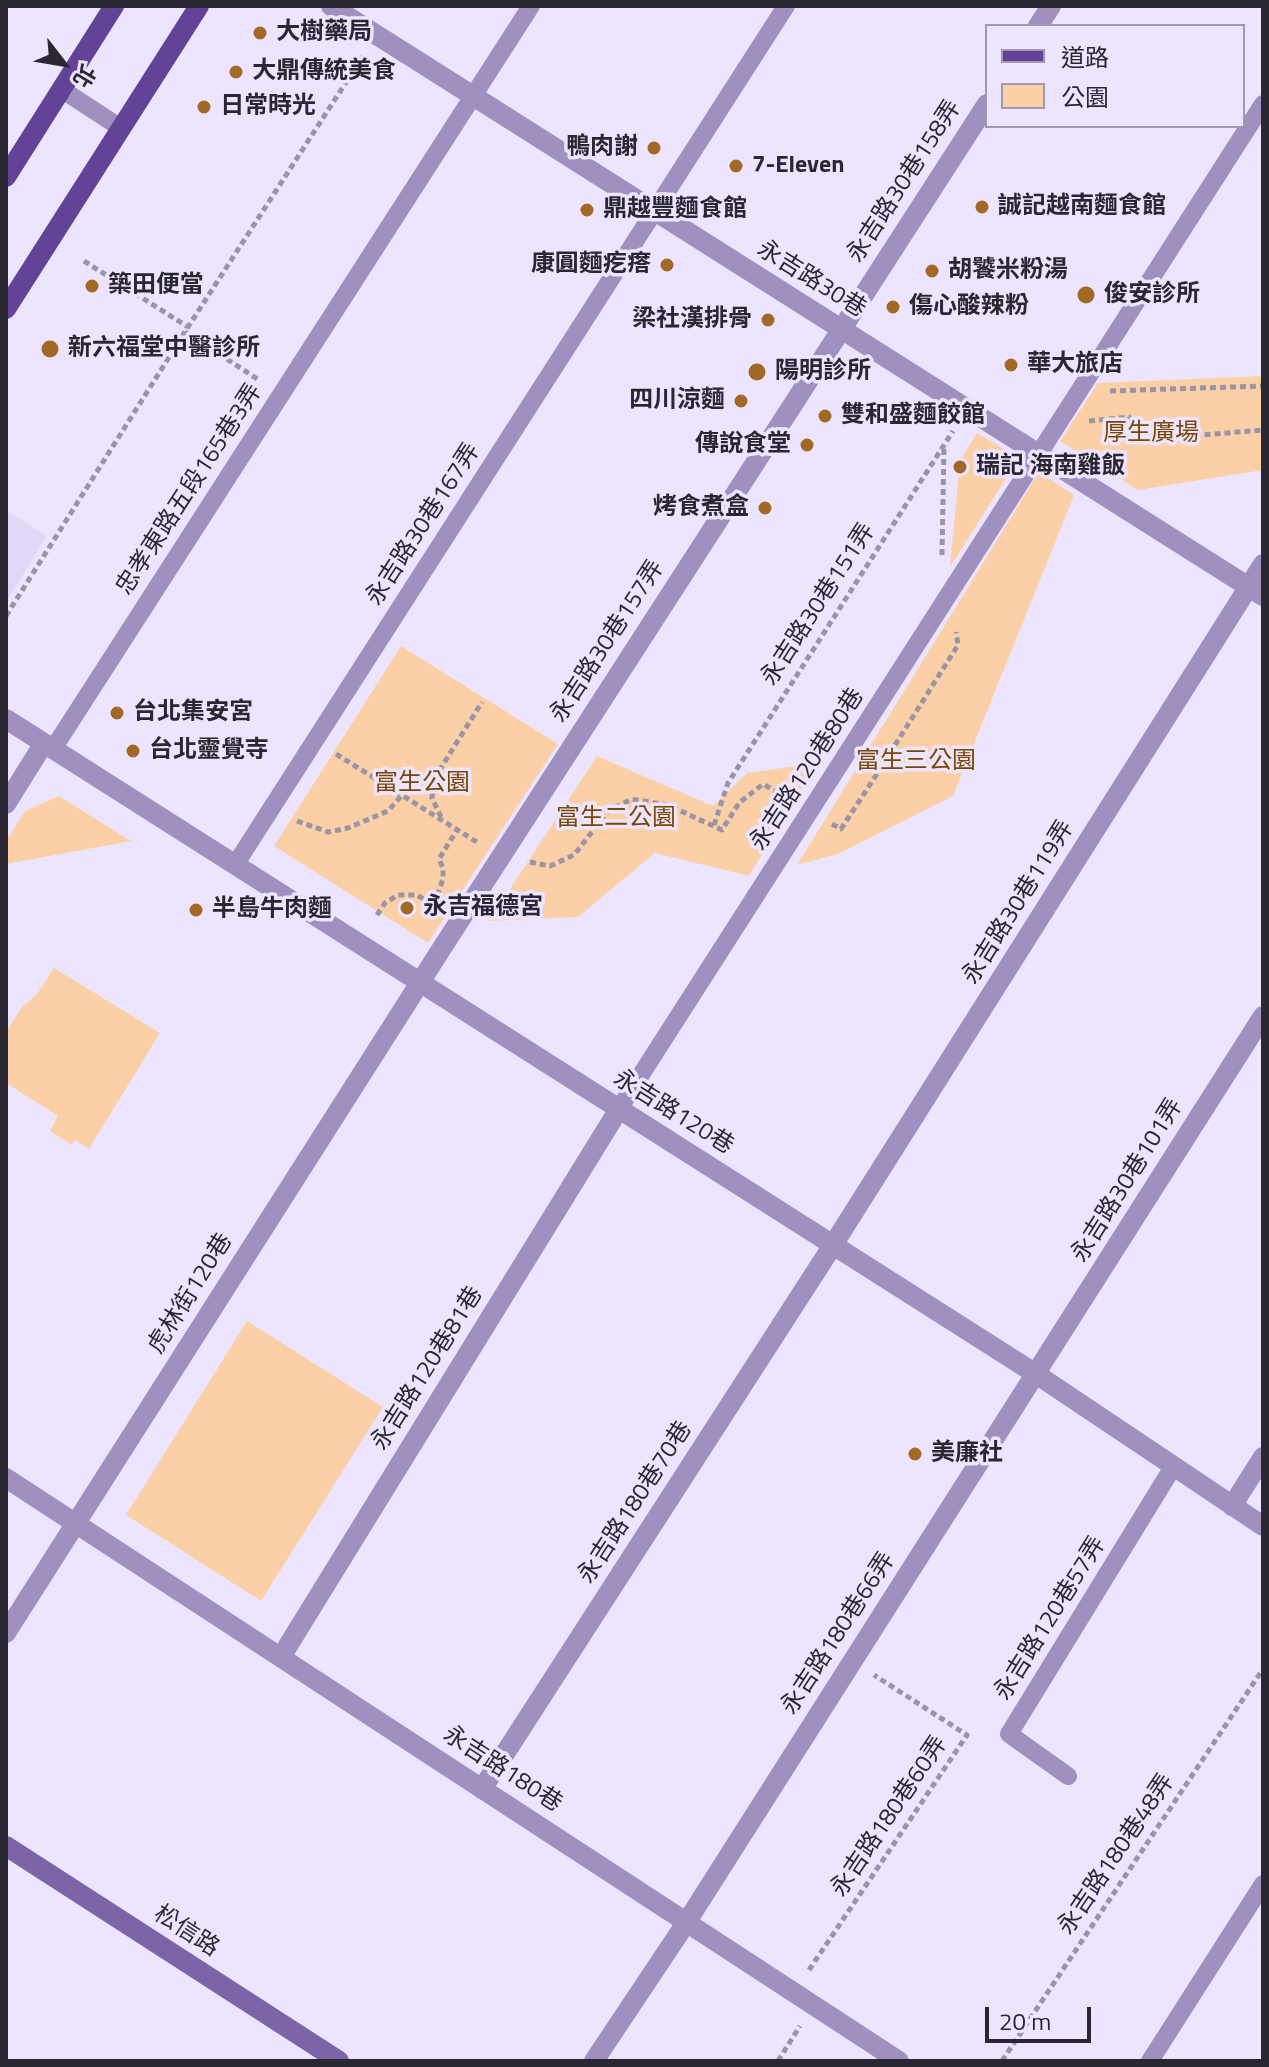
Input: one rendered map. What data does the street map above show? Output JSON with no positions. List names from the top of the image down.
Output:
{
  "streets": {
    "street": [
      "永吉路30巷158弄",
      "永吉路30巷",
      "永吉路30巷157弄",
      "永吉路30巷119弄",
      "永吉路120巷",
      "永吉路30巷101弄",
      "虎林街120巷",
      "永吉路120巷81巷",
      "永吉路180巷70巷",
      "永吉路180巷66弄",
      "永吉路180巷",
      "松信路"
    ],
    "lane": [
      "忠孝東路五段165巷3弄",
      "永吉路30巷167弄",
      "永吉路120巷80巷",
      "永吉路120巷57弄"
    ],
    "path": ["永吉路30巷151弄", "永吉路180巷60弄", "永吉路180巷48弄"]
  },
  "crossings": [
    ["永吉路30巷158弄", "永吉路30巷"],
    ["永吉路30巷158弄", "永吉路30巷157弄"],
    ["永吉路30巷", "忠孝東路五段165巷3弄"],
    ["永吉路30巷", "永吉路30巷167弄"],
    ["永吉路30巷", "永吉路30巷151弄"],
    ["永吉路30巷", "永吉路30巷157弄"],
    ["永吉路30巷", "永吉路120巷80巷"],
    ["永吉路30巷", "永吉路30巷119弄"],
    ["忠孝東路五段165巷3弄", "永吉路120巷"],
    ["永吉路30巷167弄", "永吉路120巷"],
    ["永吉路30巷157弄", "永吉路120巷"],
    ["永吉路30巷157弄", "虎林街120巷"],
    ["永吉路120巷80巷", "永吉路120巷"],
    ["永吉路120巷80巷", "永吉路120巷81巷"],
    ["永吉路30巷119弄", "永吉路120巷"],
    ["永吉路30巷119弄", "永吉路180巷70巷"],
    ["永吉路120巷", "永吉路30巷101弄"],
    ["永吉路120巷", "虎林街120巷"],
    ["永吉路120巷", "永吉路120巷81巷"],
    ["永吉路120巷", "永吉路180巷70巷"],
    ["永吉路120巷", "永吉路120巷57弄"],
    ["永吉路120巷", "永吉路180巷66弄"],
    ["永吉路30巷101弄", "永吉路180巷66弄"],
    ["虎林街120巷", "永吉路180巷"],
    ["永吉路120巷81巷", "永吉路180巷"],
    ["永吉路180巷70巷", "永吉路180巷"],
    ["永吉路180巷66弄", "永吉路180巷"],
    ["永吉路180巷66弄", "永吉路180巷60弄"],
    ["永吉路180巷", "永吉路180巷60弄"]
  ],
  "parks": [
    "厚生廣場",
    "富生三公園",
    "富生公園",
    "富生二公園"
  ],
  "places": [
    "大樹藥局",
    "大鼎傳統美食",
    "日常時光",
    "鴨肉謝",
    "7-Eleven",
    "誠記越南麵食館",
    "鼎越豐麵食館",
    "康圓麵疙瘩",
    "胡饕米粉湯",
    "築田便當",
    "俊安診所",
    "傷心酸辣粉",
    "梁社漢排骨",
    "新六福堂中醫診所",
    "華大旅店",
    "陽明診所",
    "四川涼麵",
    "雙和盛麵餃館",
    "傳說食堂",
    "瑞記 海南雞飯",
    "烤食煮盒",
    "台北集安宮",
    "台北靈覺寺",
    "永吉福德宮",
    "半島牛肉麵",
    "美廉社"
  ],
  "legend": ["道路", "公園"],
  "scale_bar": "20 m",
  "north": "bottom right"
}
